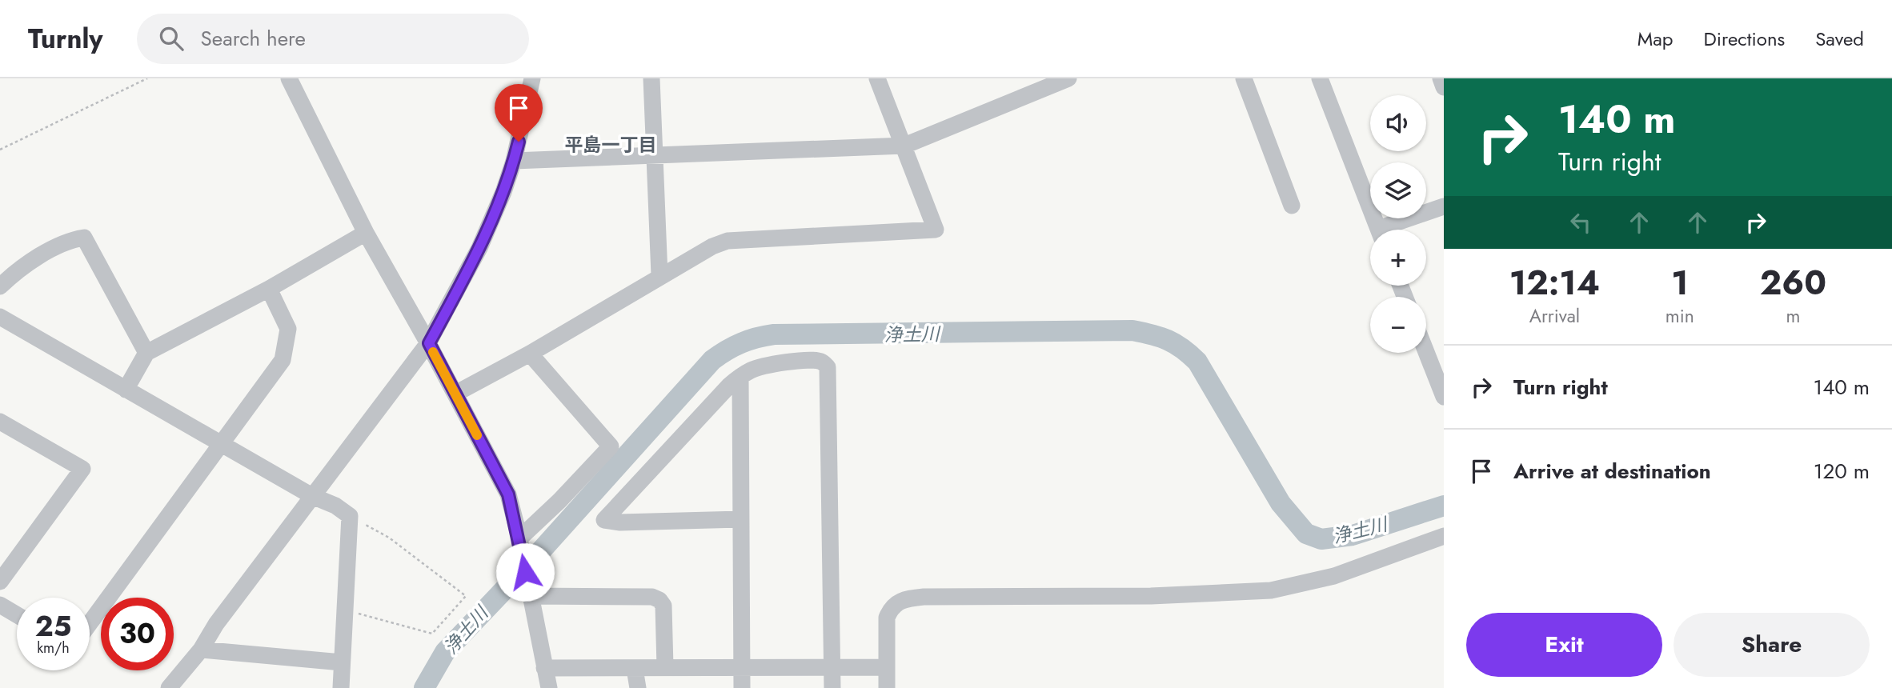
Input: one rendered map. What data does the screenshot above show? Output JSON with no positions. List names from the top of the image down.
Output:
{
  "districts": ["平島一丁目"],
  "water": ["浄土川"],
  "page": {
    "header": "Turnly",
    "search": "Search here",
    "nav": ["Map", "Directions", "Saved"],
    "turn": ["140 m", "Turn right"],
    "map_buttons": ["+", "−"],
    "eta": [
      "12:14",
      "Arrival",
      "1",
      "min",
      "260",
      "m"
    ],
    "list": [
      {
        "name": "Turn right",
        "value": "140 m"
      },
      {
        "name": "Arrive at destination",
        "value": "120 m"
      }
    ],
    "speed": "25 km/h",
    "limit": "30",
    "buttons": ["Exit", "Share"]
  }
}
